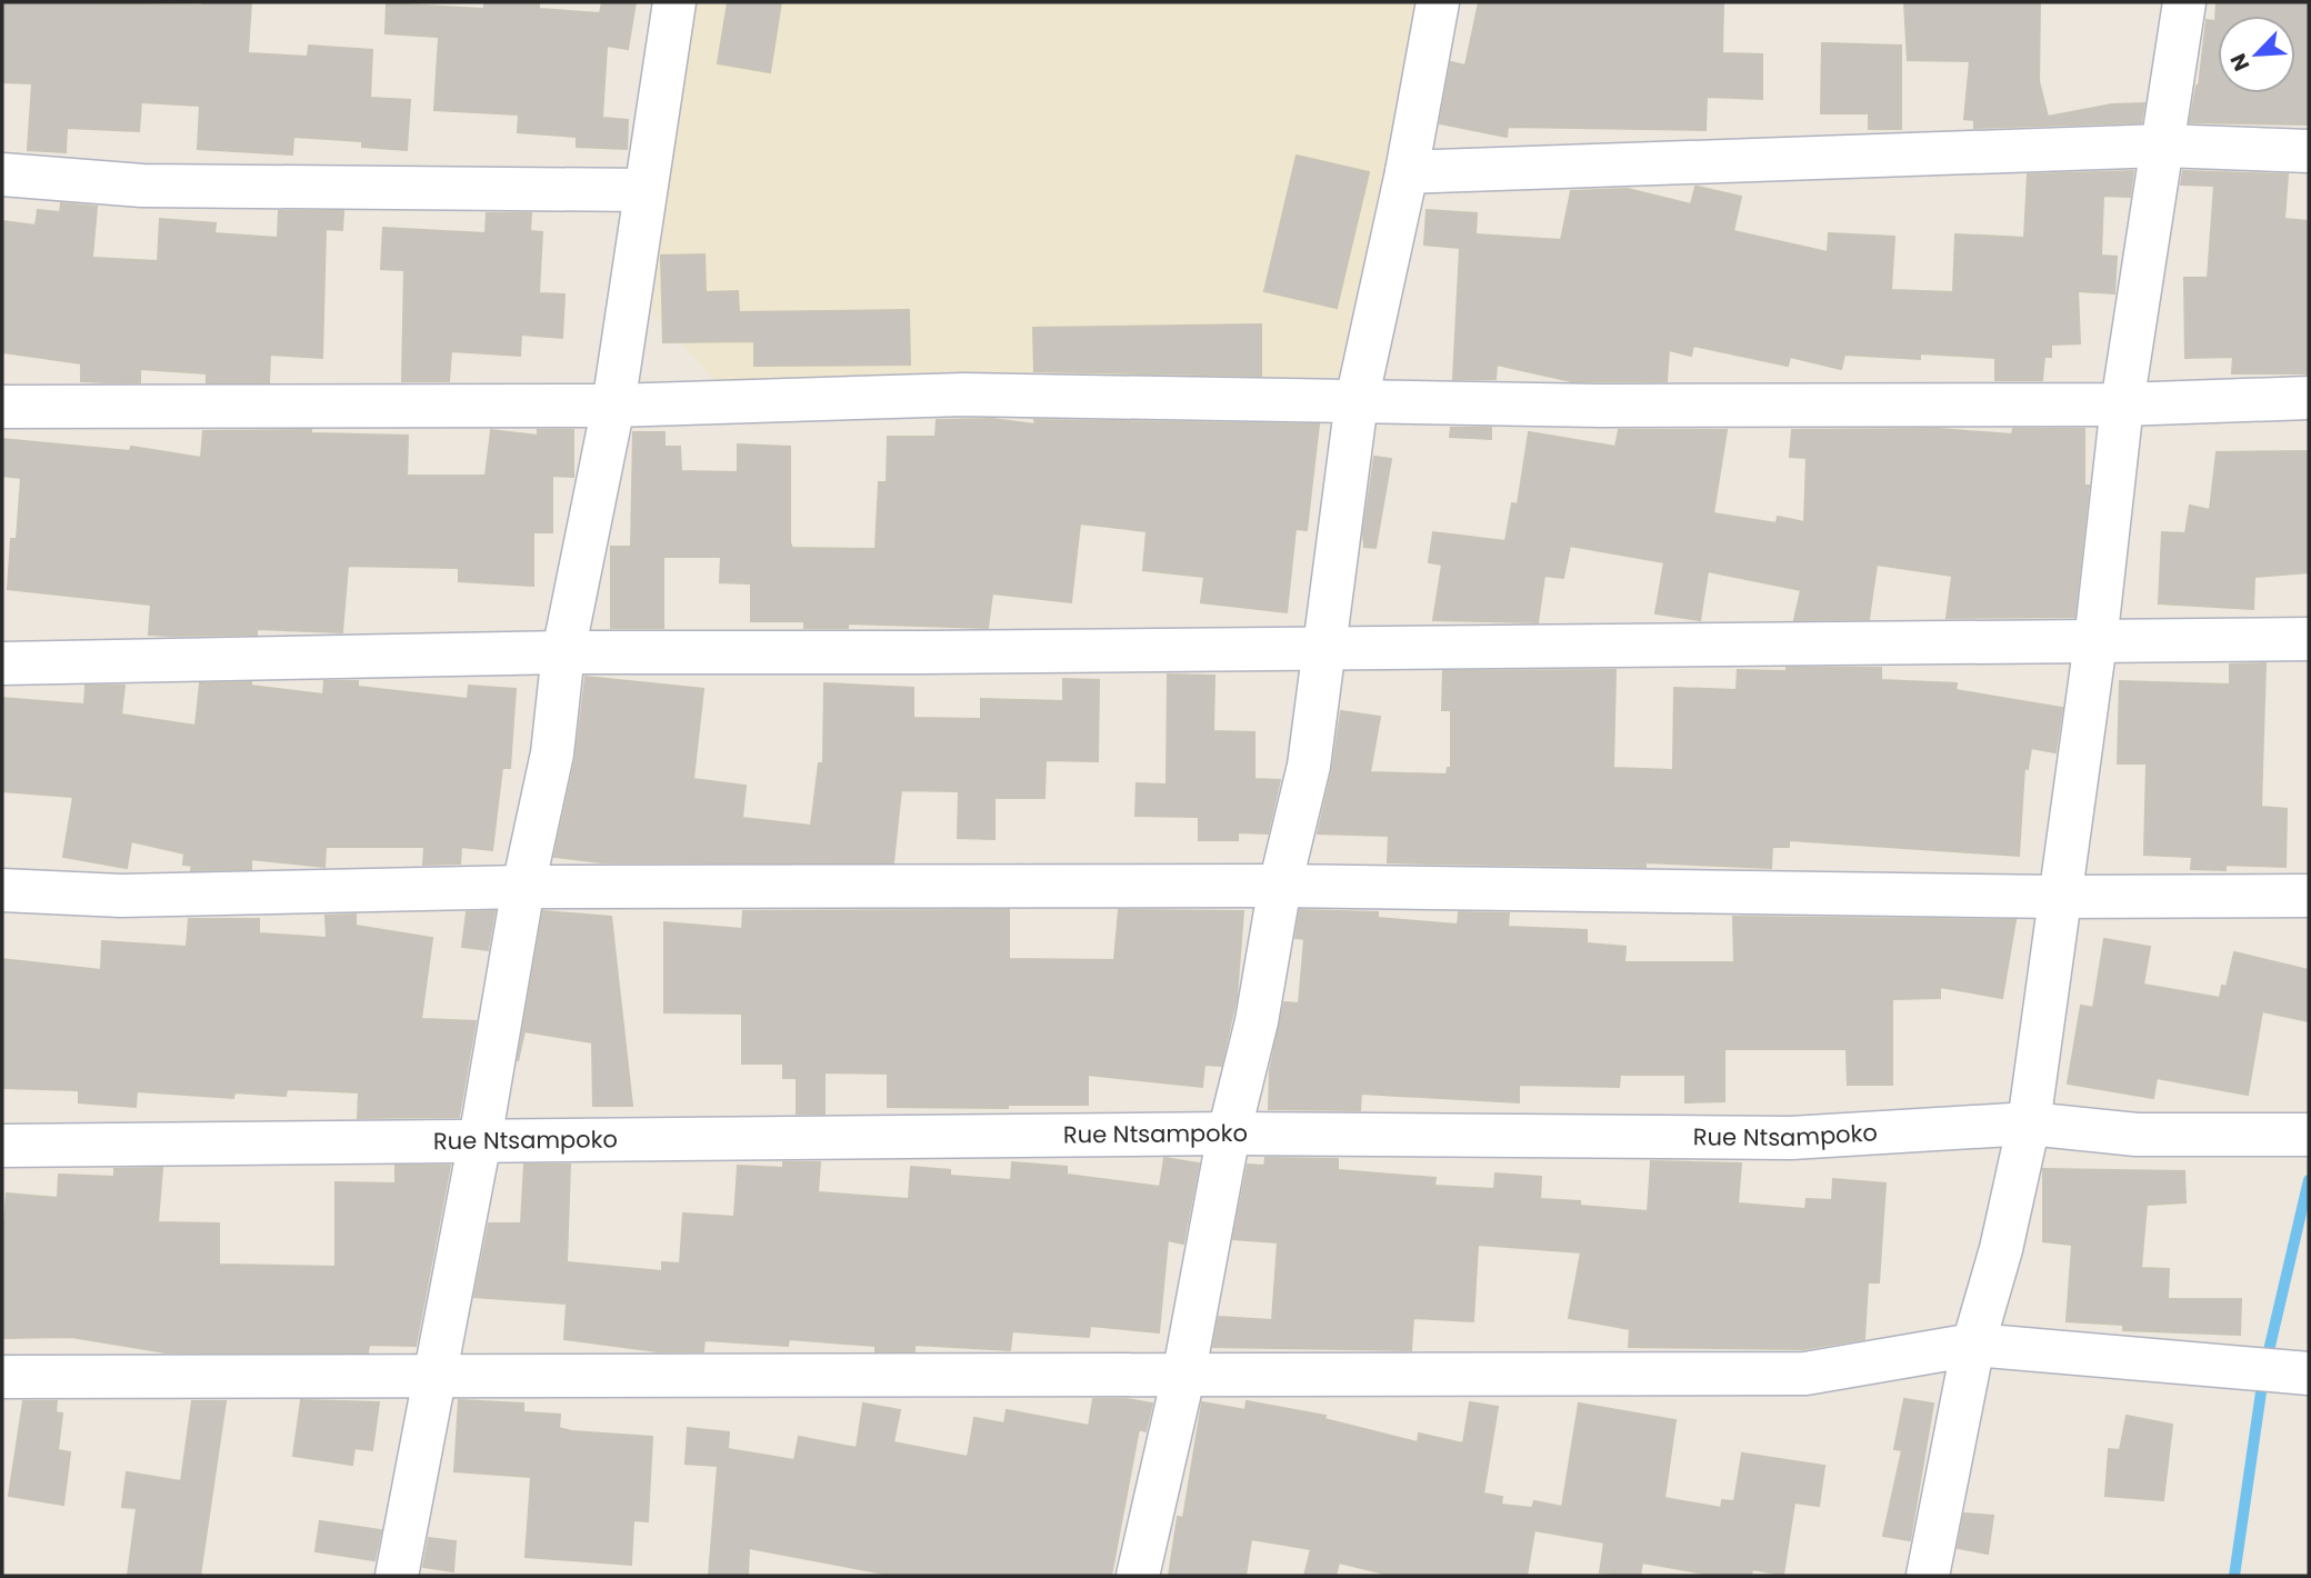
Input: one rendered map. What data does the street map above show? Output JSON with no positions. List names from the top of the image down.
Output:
{
  "streets": {
    "street": ["Rue Ntsampoko"]
  },
  "north": "bottom left"
}
